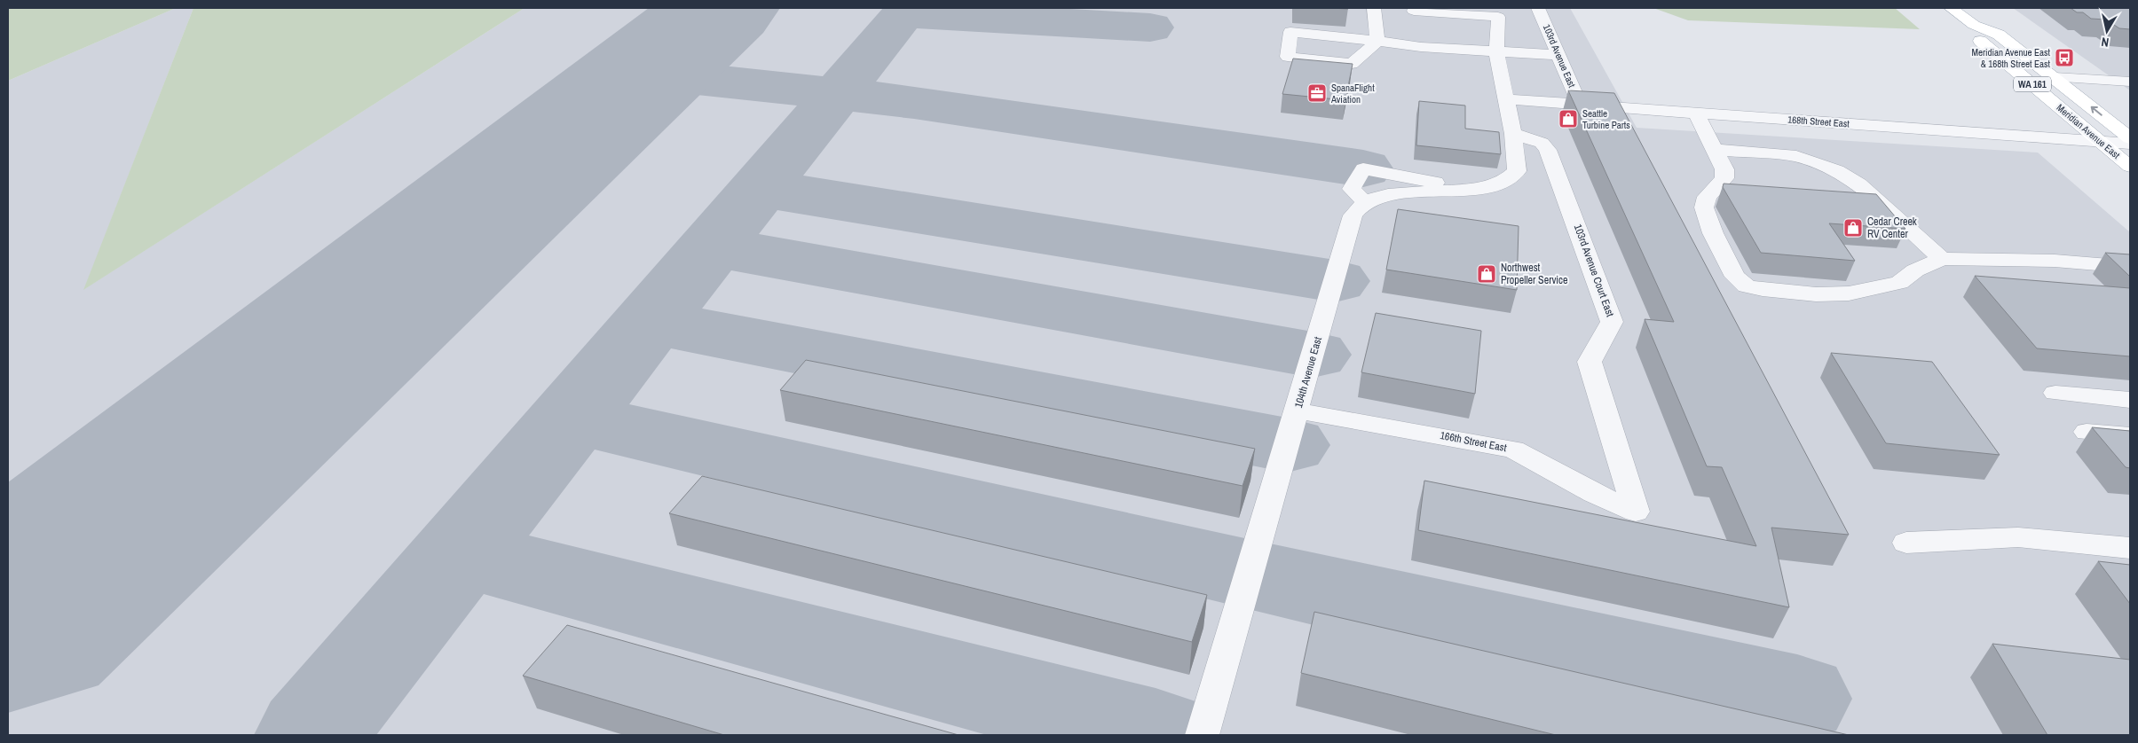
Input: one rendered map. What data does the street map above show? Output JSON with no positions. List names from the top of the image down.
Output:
{
  "streets": {
    "main road": ["WA 161", "Meridian Avenue East"],
    "street": [
      "103rd Avenue East",
      "168th Street East",
      "103rd Avenue Court East",
      "104th Avenue East",
      "166th Street East"
    ]
  },
  "crossings": [
    ["103rd Avenue East", "168th Street East"],
    ["168th Street East", "Meridian Avenue East"],
    ["103rd Avenue Court East", "104th Avenue East"],
    ["103rd Avenue Court East", "166th Street East"],
    ["104th Avenue East", "166th Street East"]
  ],
  "places": {
    "bus stop": ["Meridian Avenue East & 168th Street East"],
    "office": ["SpanaFlight Aviation"],
    "shop": ["Seattle Turbine Parts", "Cedar Creek RV Center", "Northwest Propeller Service"]
  },
  "north": "bottom"
}
